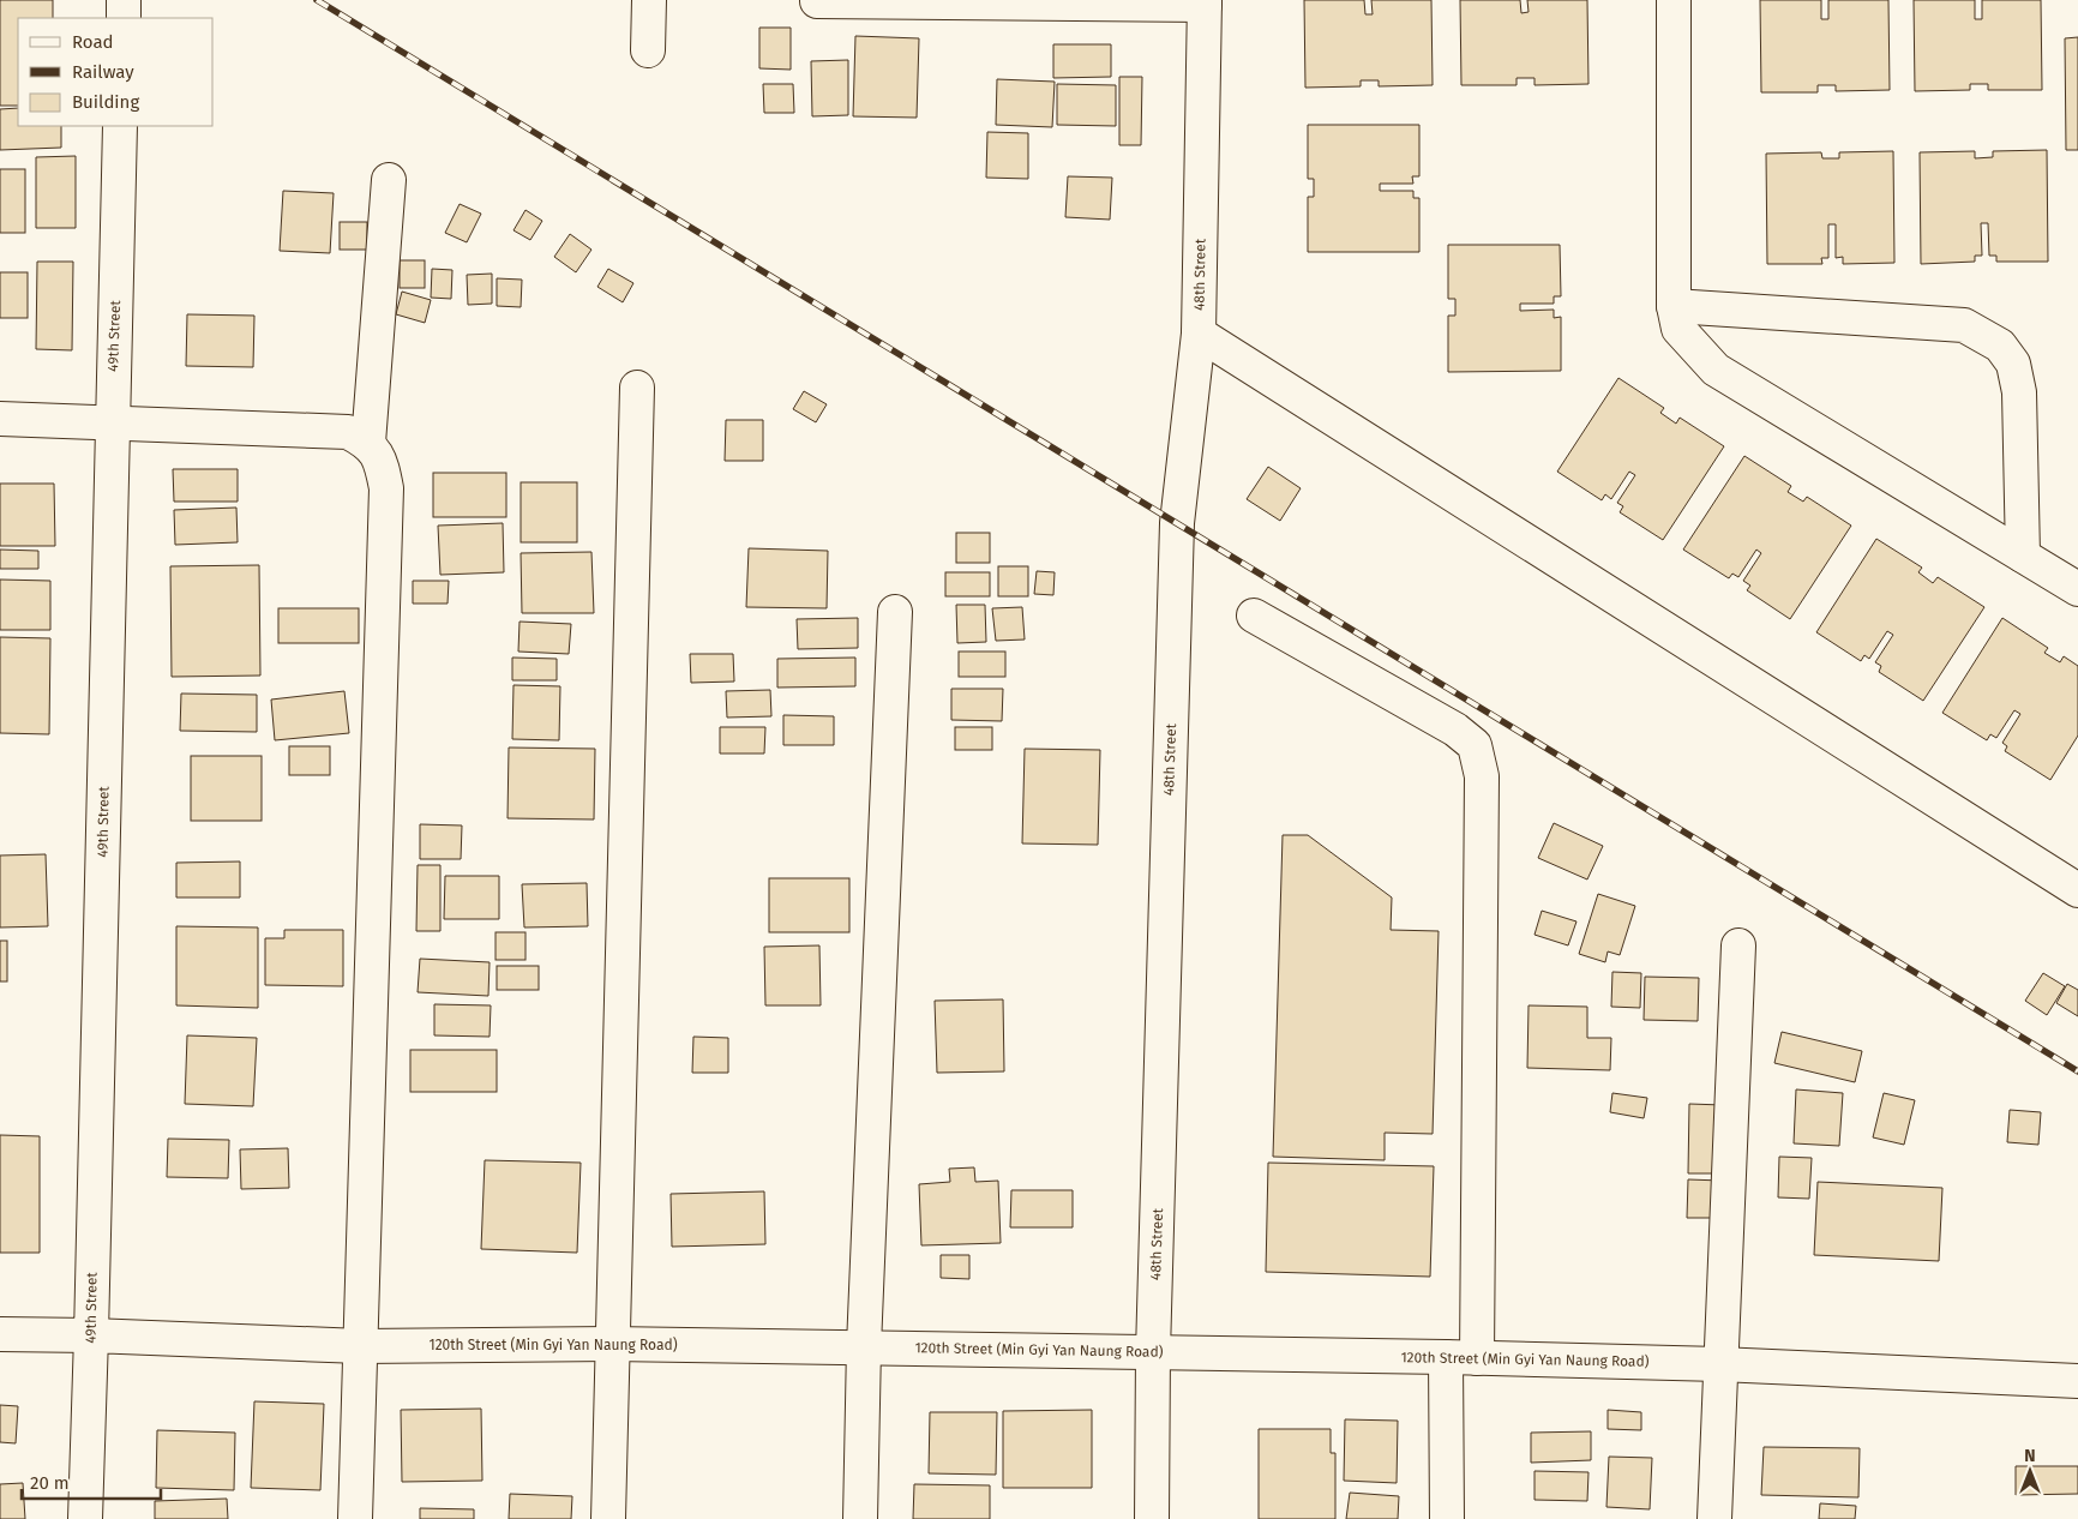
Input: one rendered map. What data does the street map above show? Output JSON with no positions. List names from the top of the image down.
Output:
{
  "streets": {
    "street": ["48th Street", "49th Street", "120th Street (Min Gyi Yan Naung Road)"]
  },
  "crossings": [
    ["48th Street", "120th Street (Min Gyi Yan Naung Road)"],
    ["49th Street", "120th Street (Min Gyi Yan Naung Road)"]
  ],
  "legend": ["Road", "Railway", "Building"],
  "scale_bar": "20 m",
  "north": "top"
}
